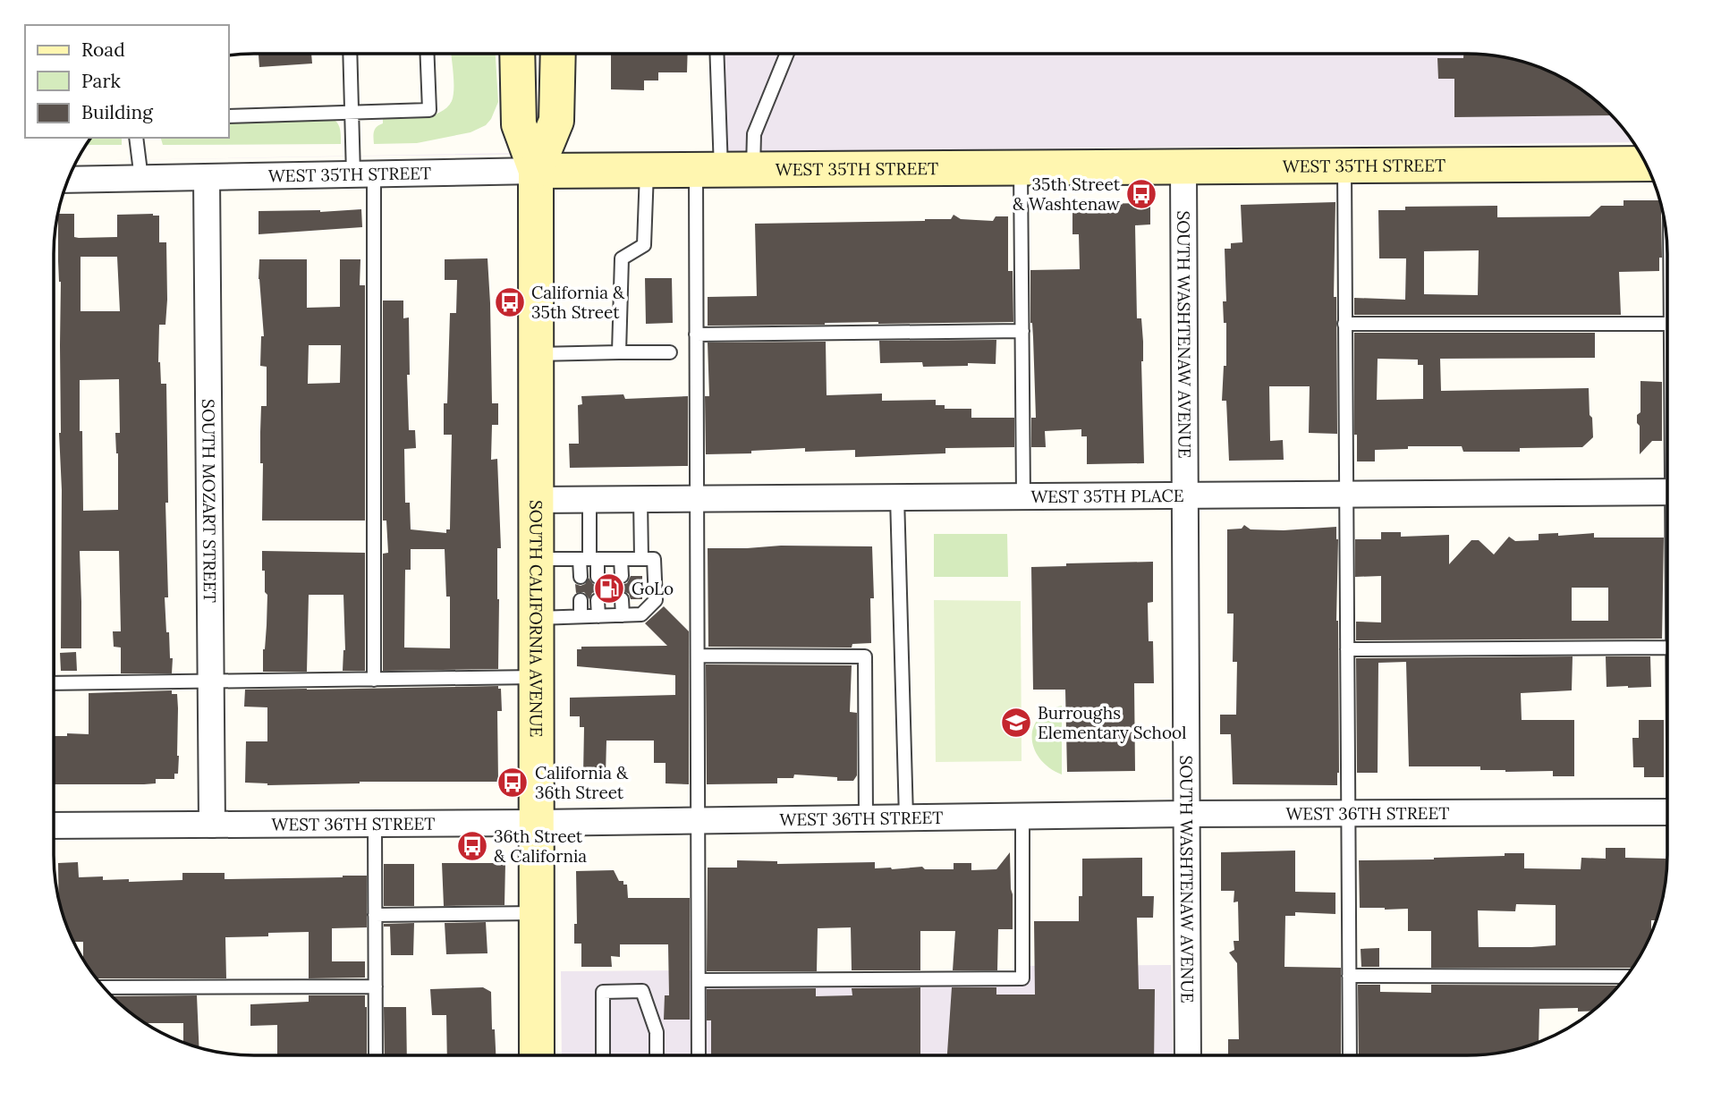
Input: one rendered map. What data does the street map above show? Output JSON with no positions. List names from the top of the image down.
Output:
{
  "streets": {
    "main road": ["WEST 35TH STREET", "SOUTH CALIFORNIA AVENUE"],
    "street": [
      "SOUTH WASHTENAW AVENUE",
      "WEST 35TH PLACE",
      "SOUTH MOZART STREET",
      "WEST 36TH STREET"
    ]
  },
  "crossings": [
    ["WEST 35TH STREET", "SOUTH WASHTENAW AVENUE"],
    ["WEST 35TH STREET", "SOUTH MOZART STREET"],
    ["WEST 35TH STREET", "SOUTH CALIFORNIA AVENUE"],
    ["SOUTH WASHTENAW AVENUE", "WEST 35TH PLACE"],
    ["SOUTH WASHTENAW AVENUE", "WEST 36TH STREET"],
    ["WEST 35TH PLACE", "SOUTH CALIFORNIA AVENUE"],
    ["SOUTH MOZART STREET", "WEST 36TH STREET"],
    ["SOUTH CALIFORNIA AVENUE", "WEST 36TH STREET"]
  ],
  "places": {
    "bus stop": [
      "35th Street & Washtenaw",
      "California & 35th Street",
      "California & 36th Street",
      "36th Street & California"
    ],
    "fuel station": ["GoLo"],
    "school or university": ["Burroughs Elementary School"]
  },
  "legend": ["Road", "Park", "Building"]
}
